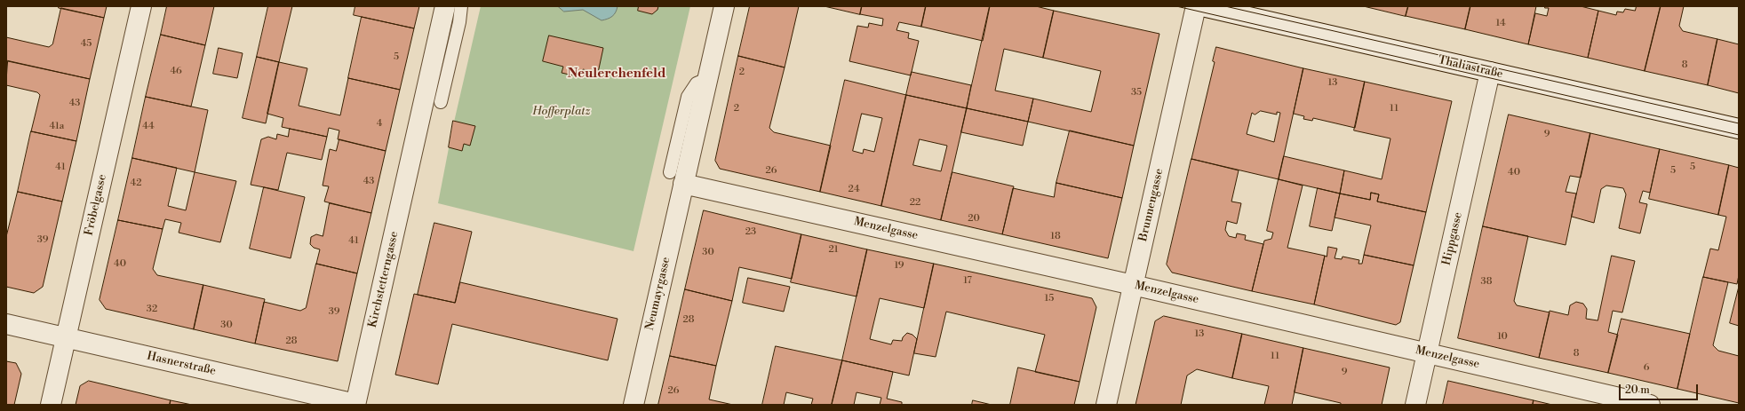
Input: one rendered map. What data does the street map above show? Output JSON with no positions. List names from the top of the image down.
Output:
{
  "streets": {
    "street": [
      "Thaliastraße",
      "Fröbelgasse",
      "Brunnengasse",
      "Menzelgasse",
      "Hippgasse",
      "Kirchstetterngasse",
      "Neumayrgasse",
      "Hasnerstraße"
    ]
  },
  "crossings": [
    ["Thaliastraße", "Hippgasse"],
    ["Fröbelgasse", "Hasnerstraße"],
    ["Brunnengasse", "Menzelgasse"],
    ["Menzelgasse", "Hippgasse"],
    ["Menzelgasse", "Neumayrgasse"],
    ["Kirchstetterngasse", "Hasnerstraße"]
  ],
  "districts": ["Neulerchenfeld"],
  "parks": ["Hofferplatz"],
  "house_numbers": [
    "14",
    "45",
    "5",
    "8",
    "46",
    "2",
    "13",
    "35",
    "43",
    "2",
    "11",
    "4",
    "41a",
    "44",
    "9",
    "41",
    "5",
    "26",
    "5",
    "40",
    "43",
    "42",
    "24",
    "22",
    "20",
    "23",
    "18",
    "39",
    "41",
    "21",
    "30",
    "40",
    "19",
    "17",
    "38",
    "15",
    "32",
    "39",
    "28",
    "30",
    "13",
    "10",
    "28",
    "8",
    "11",
    "6",
    "9",
    "26"
  ],
  "scale_bar": "20 m"
}
